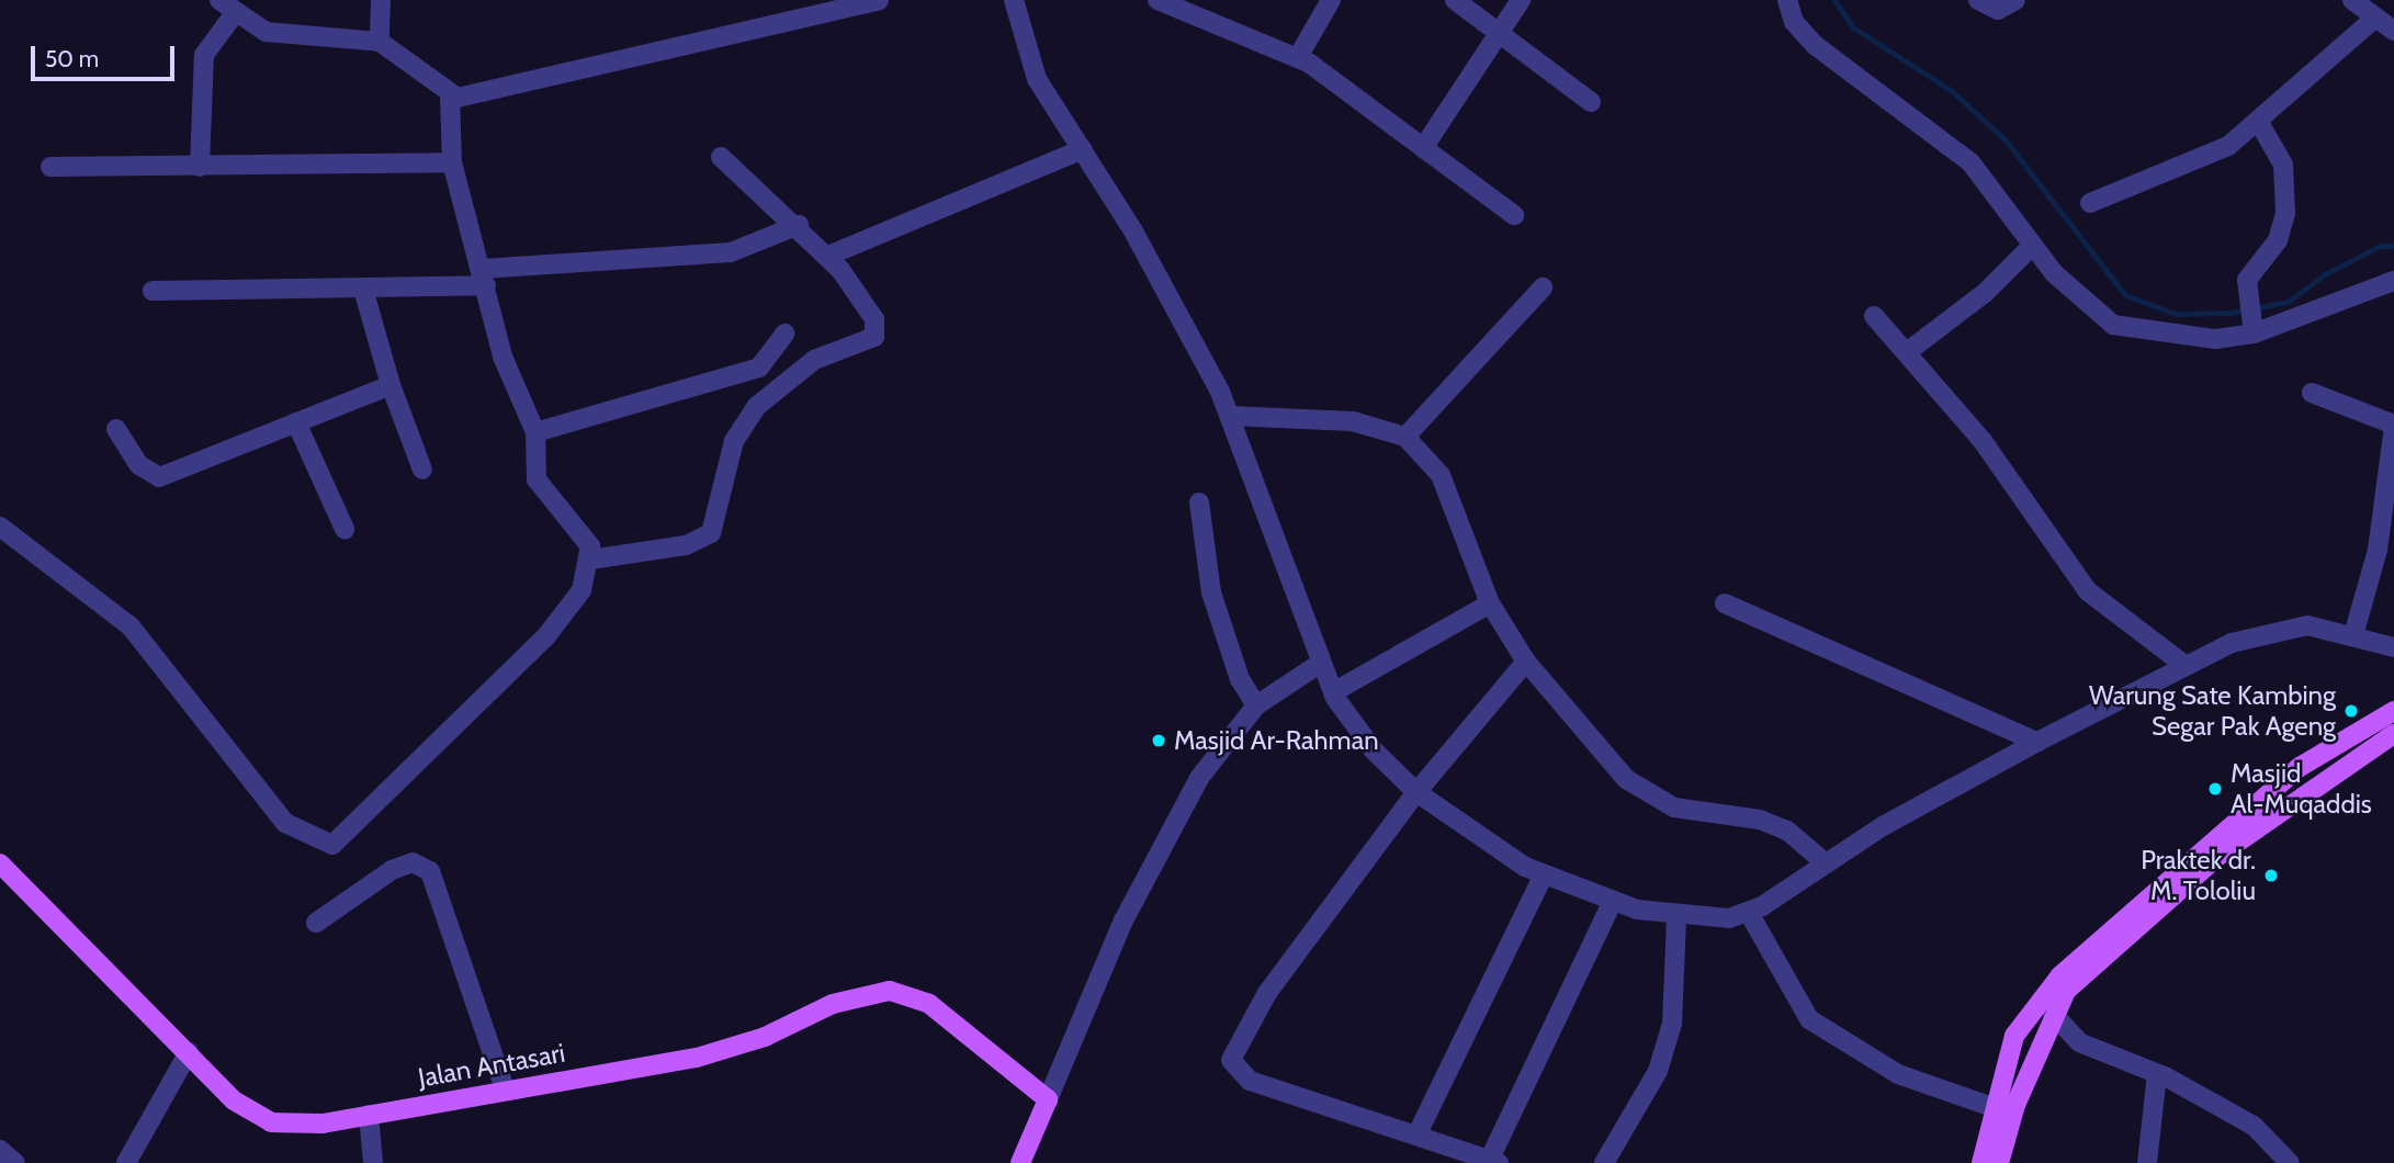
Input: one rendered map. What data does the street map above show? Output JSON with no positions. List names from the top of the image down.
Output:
{
  "streets": {
    "main road": ["Jalan Antasari"]
  },
  "places": [
    "Warung Sate Kambing Segar Pak Ageng",
    "Masjid Ar-Rahman",
    "Masjid Al-Muqaddis",
    "Praktek dr. M. Tololiu"
  ],
  "scale_bar": "50 m"
}
